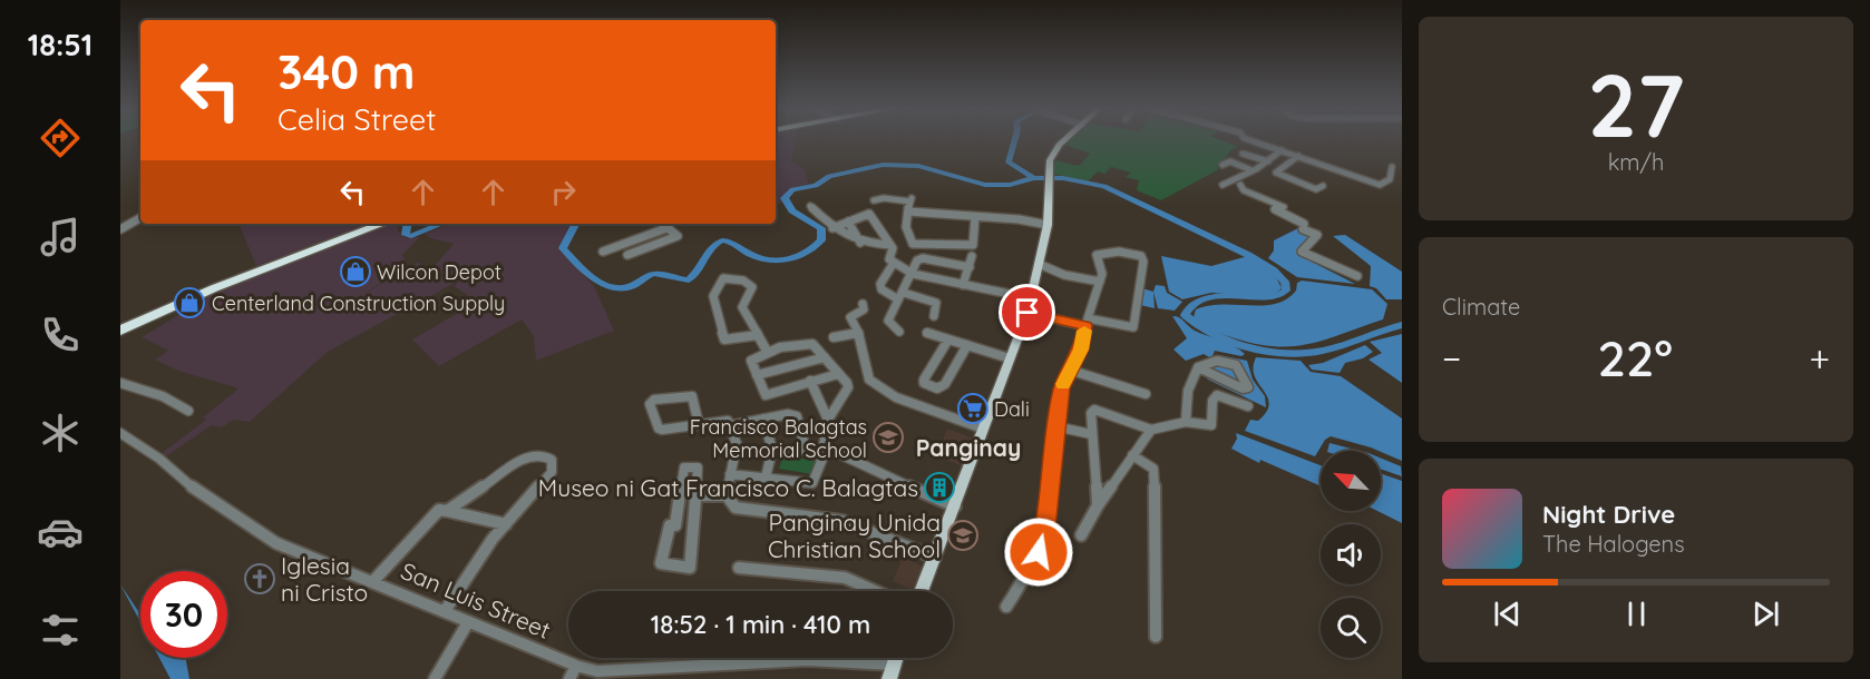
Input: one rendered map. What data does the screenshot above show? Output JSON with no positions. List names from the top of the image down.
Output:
{
  "streets": {
    "street": ["San Luis Street"]
  },
  "districts": ["Panginay"],
  "places": {
    "shop": ["Wilcon Depot", "Centerland Construction Supply"],
    "supermarket": ["Dali"],
    "school or university": ["Francisco Balagtas Memorial School", "Panginay Unida Christian School"],
    "building": ["Museo ni Gat Francisco C. Balagtas"],
    "church": ["Iglesia ni Cristo"]
  },
  "north": "top left",
  "page": {
    "tabs": "18:51",
    "tile": [
      ["27", "km/h"],
      "Climate"
    ],
    "turn": ["340 m", "Celia Street"],
    "heat": ["−", "22°", "+"],
    "song": ["Night Drive", "The Halogens"],
    "limit": "30",
    "trip": "18:52 · 1 min · 410 m"
  }
}
